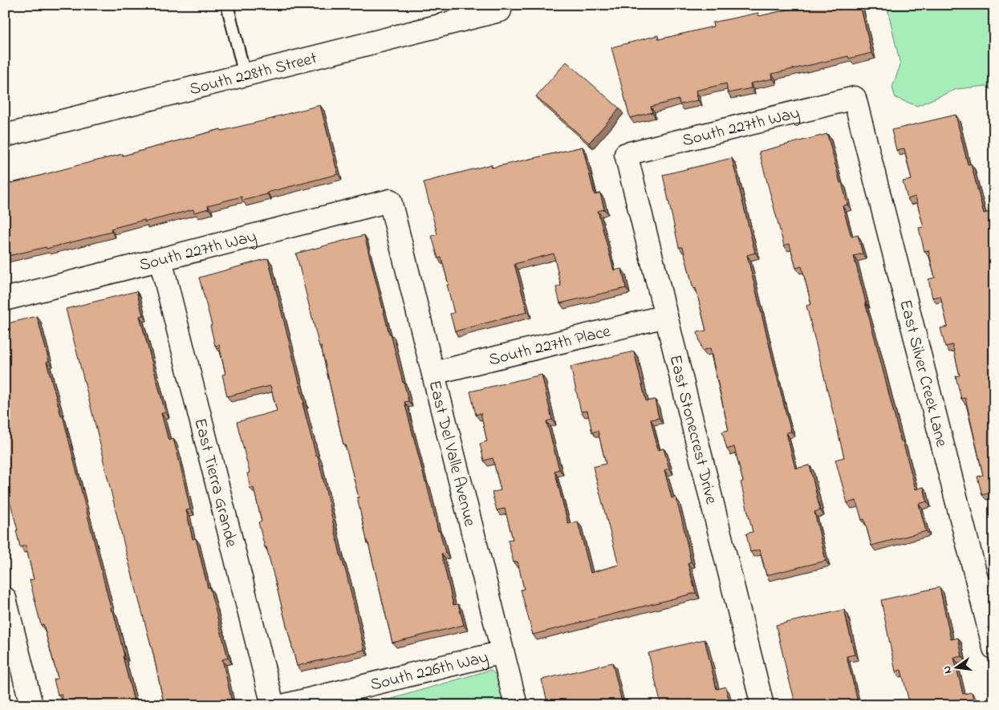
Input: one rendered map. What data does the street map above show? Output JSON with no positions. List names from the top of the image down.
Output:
{
  "streets": {
    "street": [
      "South 228th Street",
      "South 227th Way",
      "South 227th Place",
      "East Silver Creek Lane",
      "East Stonecrest Drive",
      "East Del Valle Avenue",
      "East Tierra Grande",
      "South 226th Way"
    ]
  },
  "crossings": [
    ["South 227th Way", "East Silver Creek Lane"],
    ["South 227th Way", "East Stonecrest Drive"],
    ["South 227th Way", "East Del Valle Avenue"],
    ["South 227th Way", "East Tierra Grande"],
    ["South 227th Place", "East Stonecrest Drive"],
    ["South 227th Place", "East Del Valle Avenue"],
    ["East Del Valle Avenue", "South 226th Way"]
  ],
  "north": "left"
}
